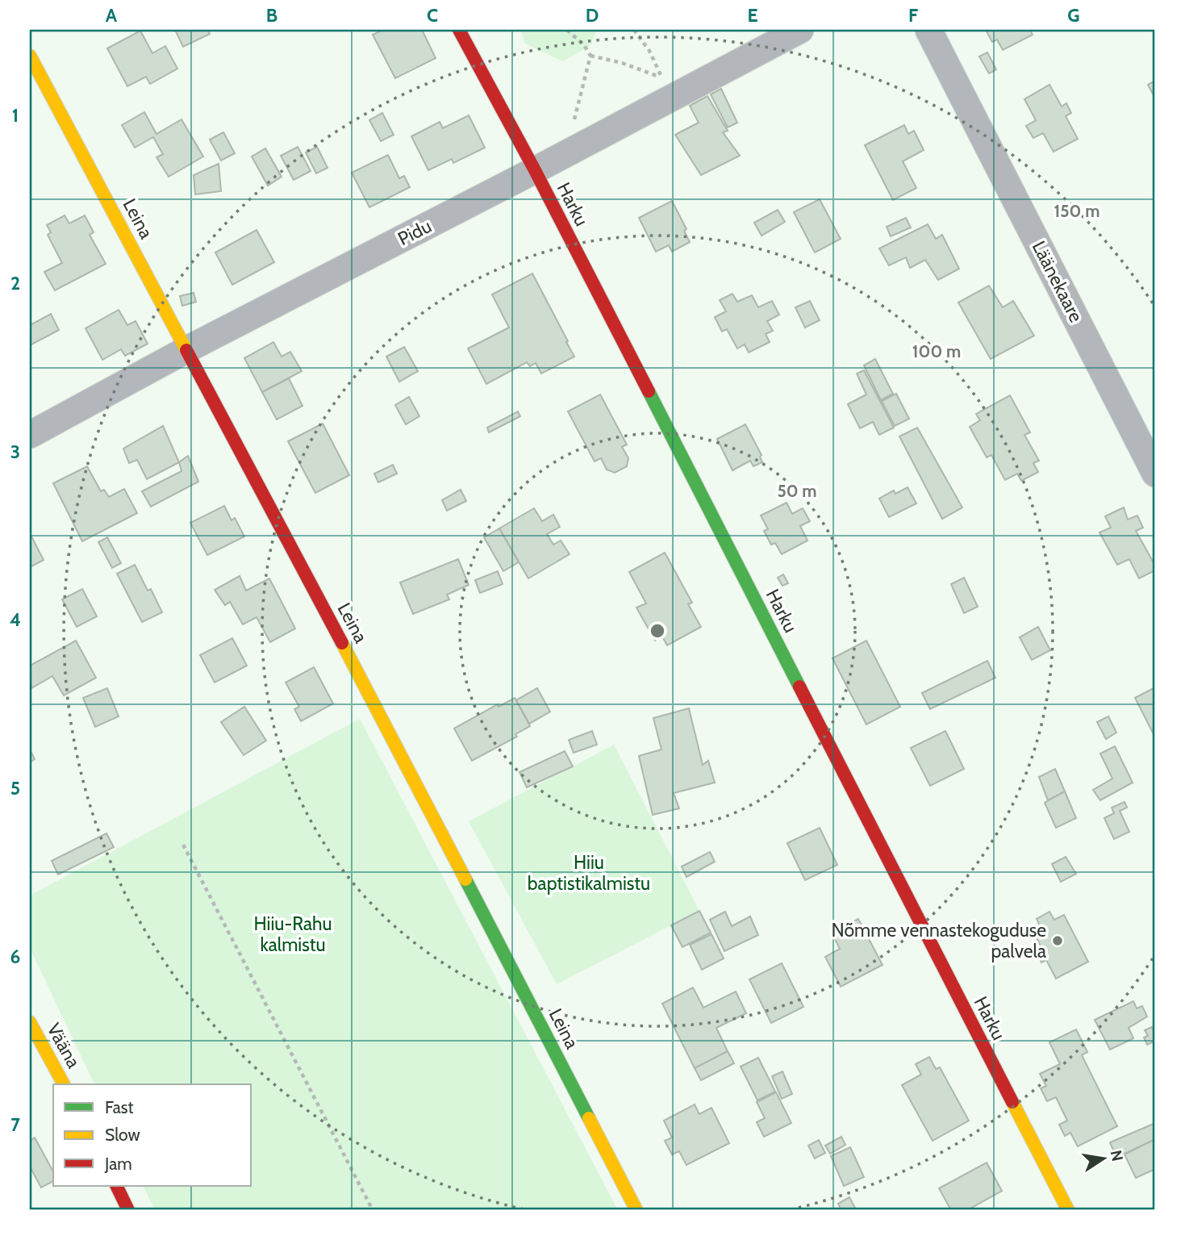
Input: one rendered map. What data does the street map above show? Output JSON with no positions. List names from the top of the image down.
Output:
{
  "streets": {
    "street": [
      "Harku",
      "Leina",
      "Pidu",
      "Läänekaare",
      "Vääna"
    ]
  },
  "crossings": [
    ["Harku", "Pidu"],
    ["Leina", "Pidu"]
  ],
  "parks": ["Hiiu baptistikalmistu", "Hiiu-Rahu kalmistu"],
  "places": ["Nõmme vennastekoguduse palvela"],
  "legend": ["Fast", "Slow", "Jam"],
  "north": "right",
  "grid": {
    "columns": [
      "A",
      "B",
      "C",
      "D",
      "E",
      "F",
      "G"
    ],
    "rows": [
      "1",
      "2",
      "3",
      "4",
      "5",
      "6",
      "7"
    ]
  },
  "rings": ["150 m", "100 m", "50 m"]
}
